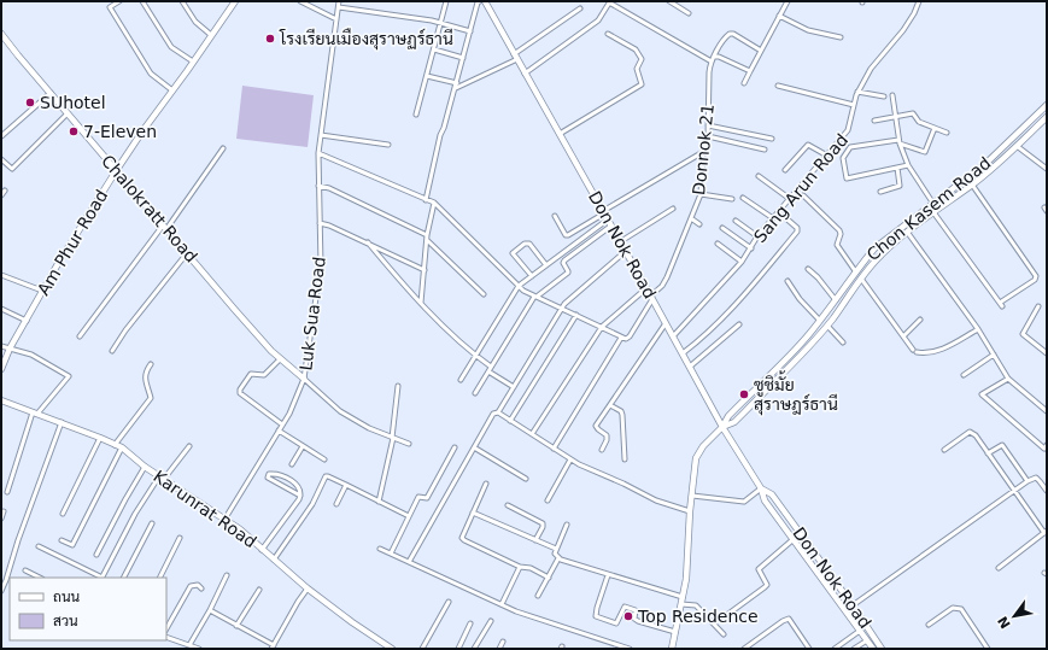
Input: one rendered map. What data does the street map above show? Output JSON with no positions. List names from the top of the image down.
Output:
{
  "streets": {
    "main road": [
      "Chalokratt Road",
      "Chon Kasem Road",
      "Am Phur Road",
      "Don Nok Road",
      "Karunrat Road"
    ],
    "street": ["Donnok 21", "Sang Arun Road", "Luk Sua Road"]
  },
  "crossings": [
    ["Donnok 21", "Don Nok Road"],
    ["Sang Arun Road", "Don Nok Road"],
    ["Chalokratt Road", "Am Phur Road"],
    ["Chalokratt Road", "Luk Sua Road"],
    ["Chon Kasem Road", "Don Nok Road"],
    ["Luk Sua Road", "Karunrat Road"]
  ],
  "places": [
    "โรงเรียนเมืองสุราษฏร์ธานี",
    "SUhotel",
    "7-Eleven",
    "ซูชิมั้ย สุราษฎร์ธานี",
    "Top Residence"
  ],
  "legend": ["ถนน", "สวน"],
  "north": "bottom left"
}
